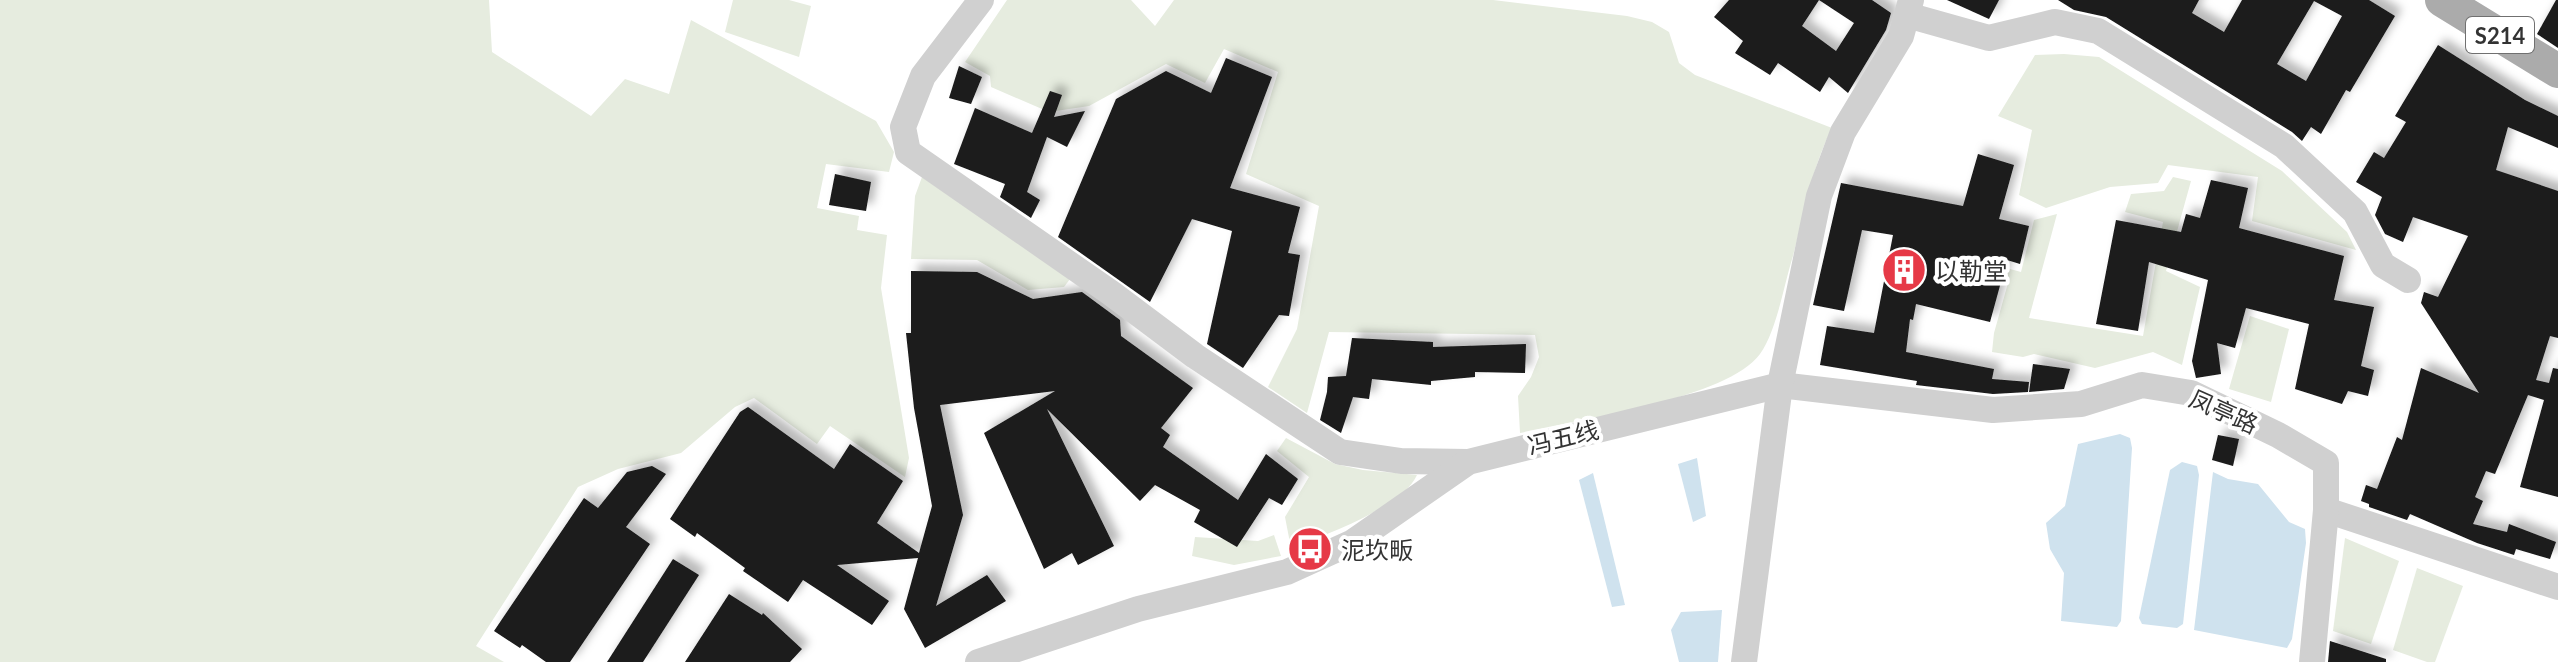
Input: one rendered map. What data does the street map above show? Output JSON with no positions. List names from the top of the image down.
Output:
{
  "streets": {
    "main road": ["S214"],
    "street": ["凤亭路", "冯五线"]
  },
  "crossings": [
    ["凤亭路", "冯五线"]
  ],
  "places": {
    "building": ["以勒堂"],
    "bus stop": ["泥坎畈"]
  }
}
